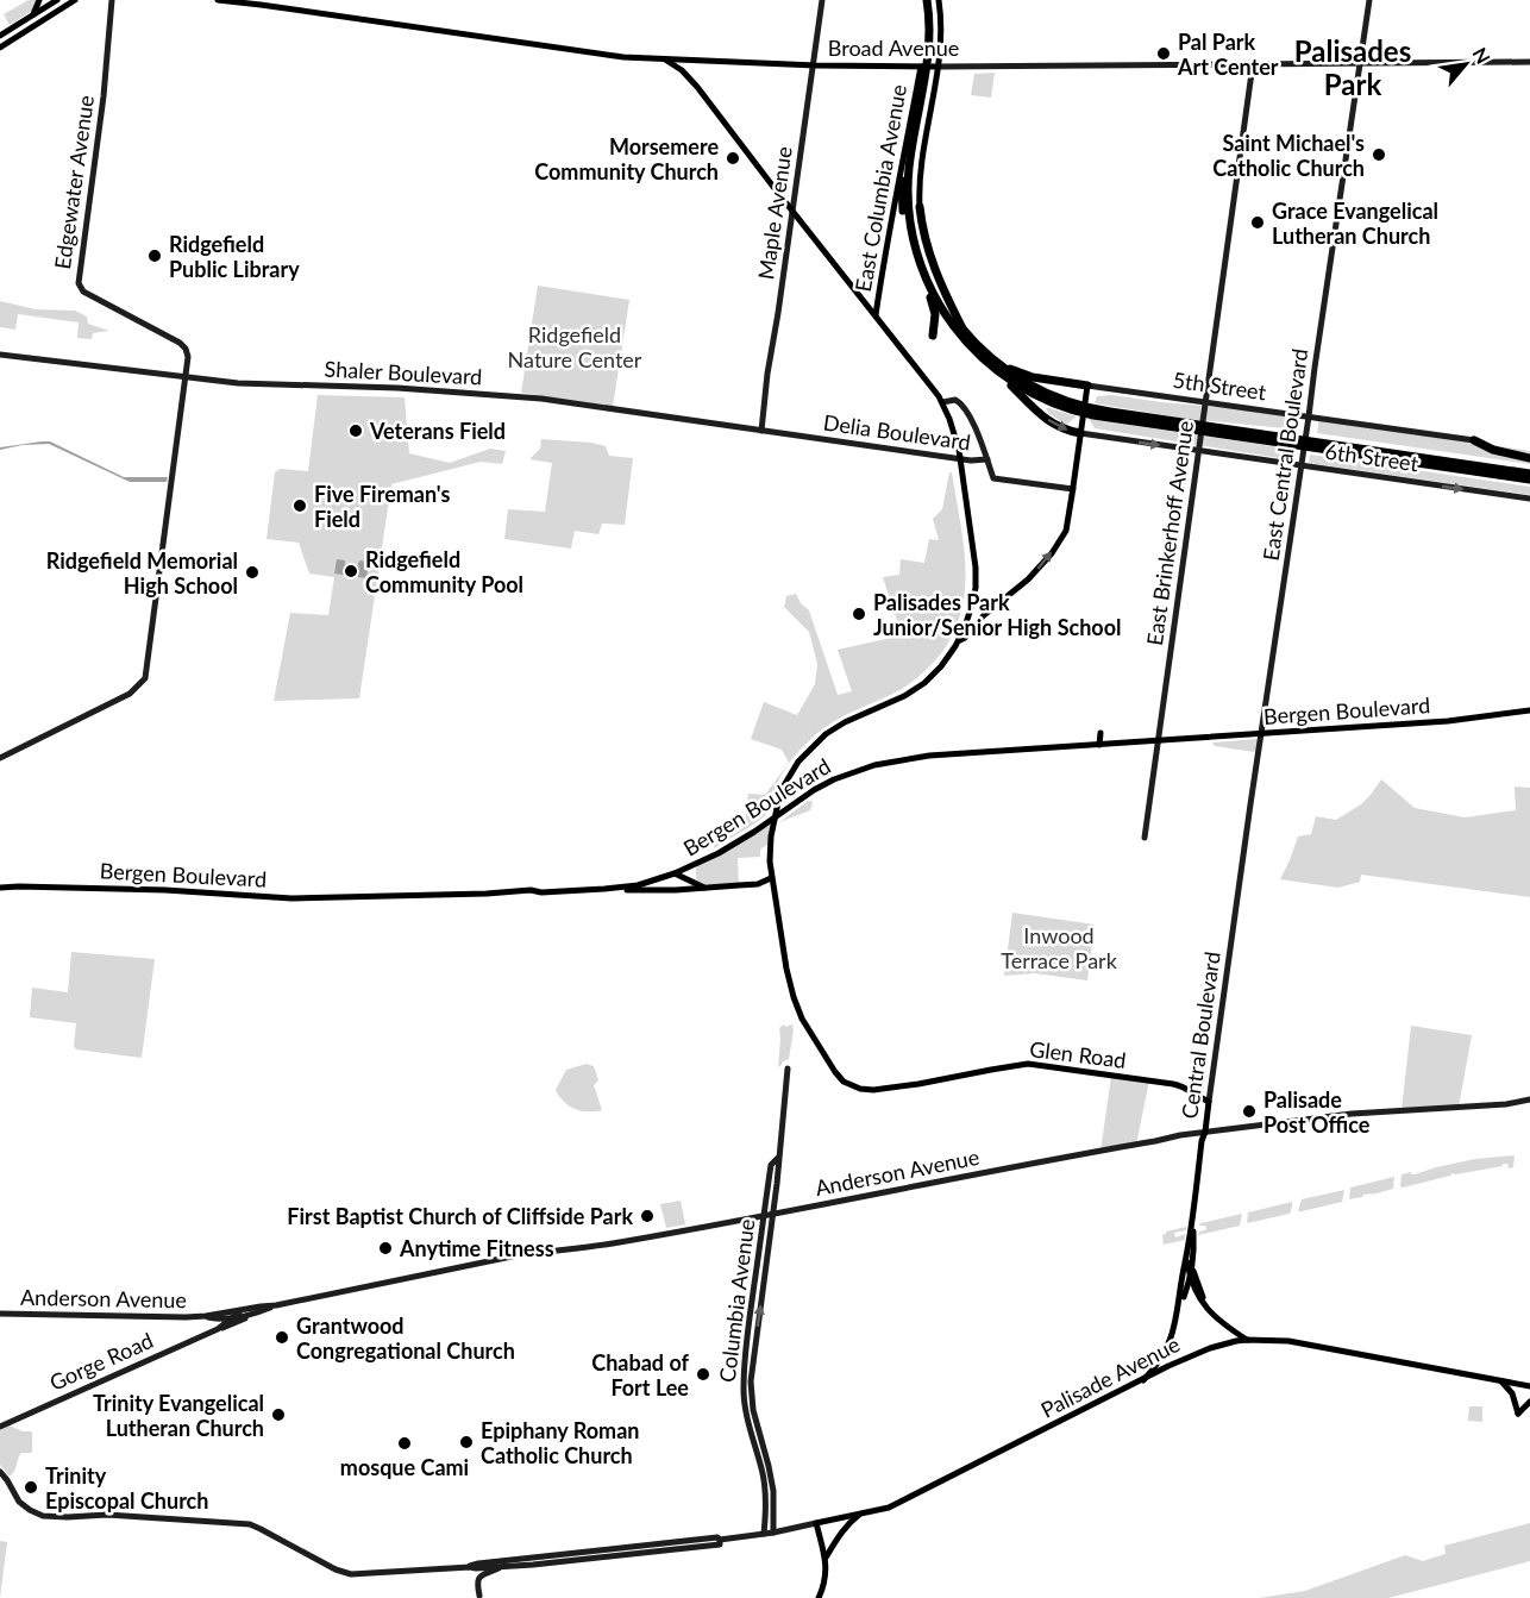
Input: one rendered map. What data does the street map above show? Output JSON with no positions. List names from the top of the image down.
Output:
{
  "streets": {
    "main road": [
      "Broad Avenue",
      "Edgewater Avenue",
      "East Columbia Avenue",
      "Maple Avenue",
      "Shaler Boulevard",
      "5th Street",
      "Delia Boulevard",
      "East Central Boulevard",
      "6th Street",
      "East Brinkerhoff Avenue",
      "Bergen Boulevard",
      "Central Boulevard",
      "Glen Road",
      "Anderson Avenue",
      "Columbia Avenue",
      "Gorge Road",
      "Palisade Avenue"
    ]
  },
  "crossings": [
    ["Broad Avenue", "East Columbia Avenue"],
    ["Broad Avenue", "Maple Avenue"],
    ["Broad Avenue", "East Central Boulevard"],
    ["Broad Avenue", "East Brinkerhoff Avenue"],
    ["Edgewater Avenue", "Shaler Boulevard"],
    ["Maple Avenue", "Shaler Boulevard"],
    ["Shaler Boulevard", "Delia Boulevard"],
    ["5th Street", "East Central Boulevard"],
    ["5th Street", "East Brinkerhoff Avenue"],
    ["East Central Boulevard", "6th Street"],
    ["East Central Boulevard", "Bergen Boulevard"],
    ["East Central Boulevard", "Central Boulevard"],
    ["6th Street", "East Brinkerhoff Avenue"],
    ["East Brinkerhoff Avenue", "Bergen Boulevard"],
    ["Bergen Boulevard", "Glen Road"],
    ["Central Boulevard", "Glen Road"],
    ["Central Boulevard", "Anderson Avenue"],
    ["Central Boulevard", "Palisade Avenue"],
    ["Anderson Avenue", "Columbia Avenue"],
    ["Anderson Avenue", "Gorge Road"],
    ["Columbia Avenue", "Palisade Avenue"]
  ],
  "one_way": ["6th Street"],
  "districts": ["Palisades Park"],
  "parks": ["Ridgefield Nature Center", "Inwood Terrace Park"],
  "places": [
    "Pal Park Art Center",
    "Saint Michael's Catholic Church",
    "Morsemere Community Church",
    "Grace Evangelical Lutheran Church",
    "Ridgefield Public Library",
    "Veterans Field",
    "Five Fireman's Field",
    "Ridgefield Community Pool",
    "Ridgefield Memorial High School",
    "Palisades Park Junior/Senior High School",
    "Palisade Post Office",
    "First Baptist Church of Cliffside Park",
    "Anytime Fitness",
    "Grantwood Congregational Church",
    "Chabad of Fort Lee",
    "Trinity Evangelical Lutheran Church",
    "Epiphany Roman Catholic Church",
    "mosque Cami",
    "Trinity Episcopal Church"
  ],
  "north": "top right"
}
